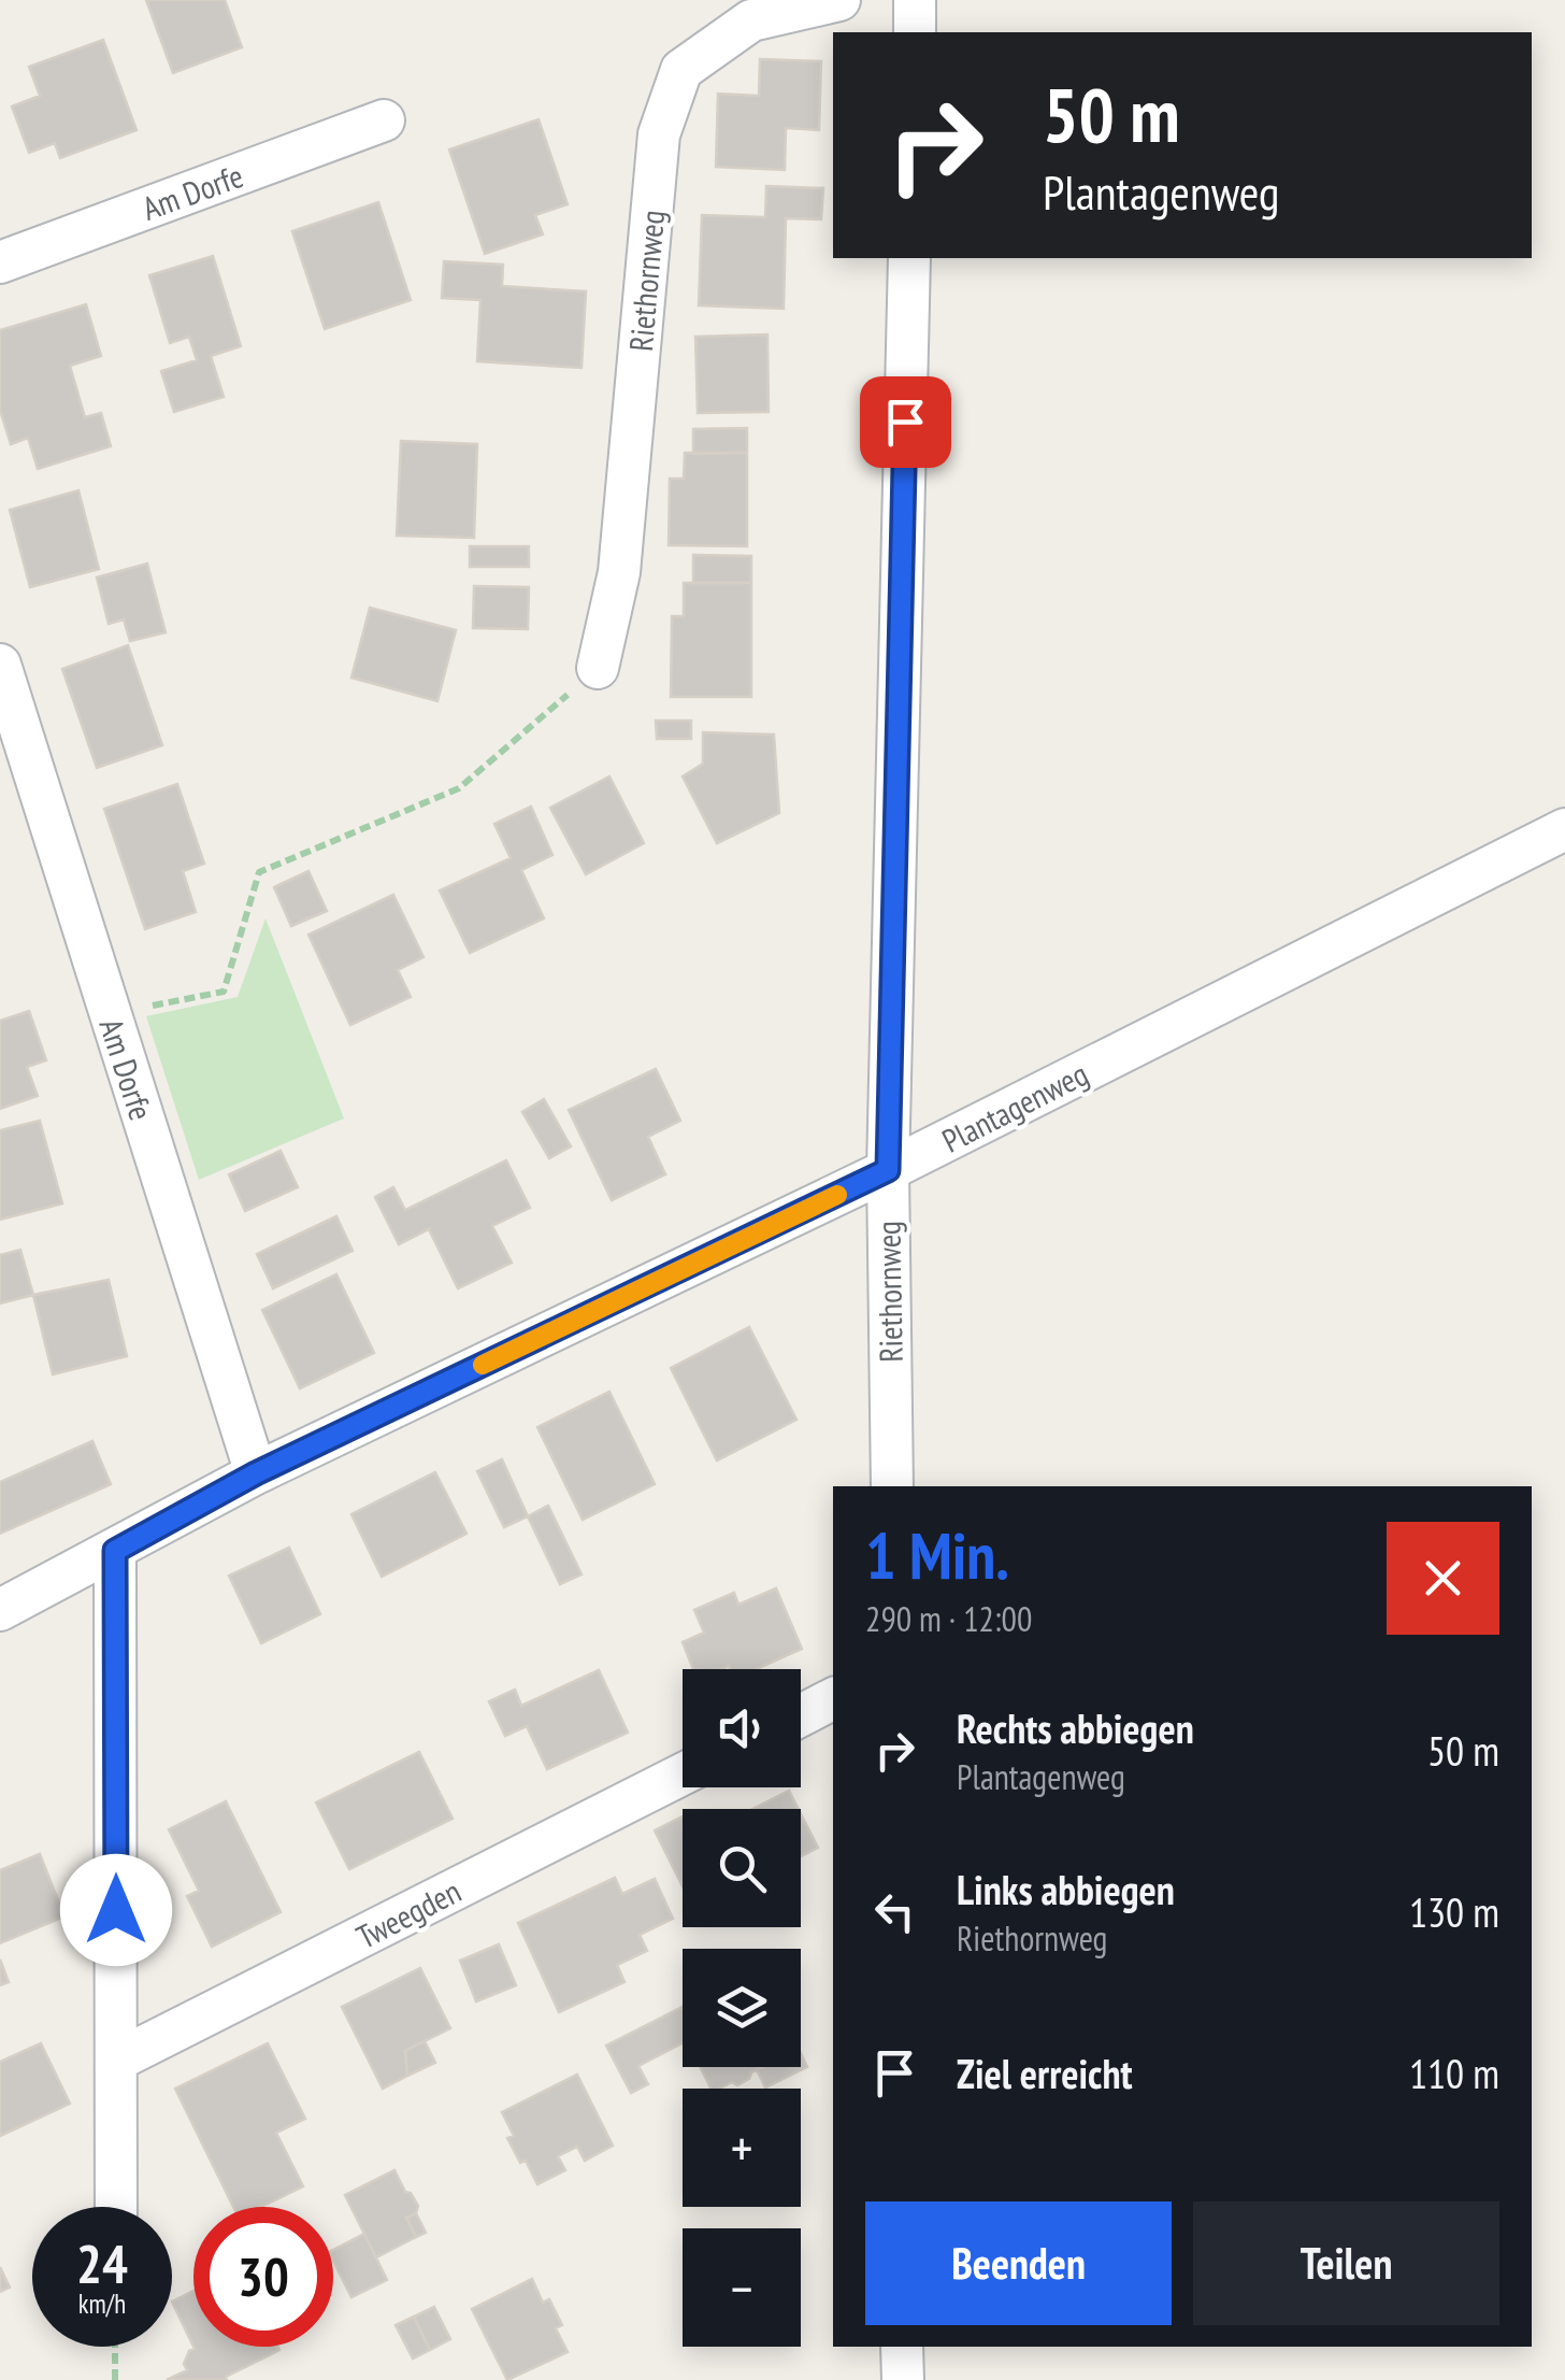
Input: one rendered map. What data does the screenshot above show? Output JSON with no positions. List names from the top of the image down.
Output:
{
  "streets": {
    "street": [
      "Am Dorfe",
      "Riethornweg",
      "Plantagenweg",
      "Tweegden"
    ]
  },
  "crossings": [
    ["Am Dorfe", "Plantagenweg"],
    ["Riethornweg", "Plantagenweg"]
  ],
  "page": {
    "turn": ["50 m", "Plantagenweg"],
    "heading": ["1 Min.", "290 m · 12:00"],
    "map_buttons": ["+", "−"],
    "list": [
      {
        "name": "Rechts abbiegen",
        "note": "Plantagenweg",
        "value": "50 m"
      },
      {
        "name": "Links abbiegen",
        "note": "Riethornweg",
        "value": "130 m"
      },
      {
        "name": "Ziel erreicht",
        "value": "110 m"
      }
    ],
    "buttons": ["Beenden", "Teilen"],
    "speed": "24 km/h",
    "limit": "30"
  }
}
